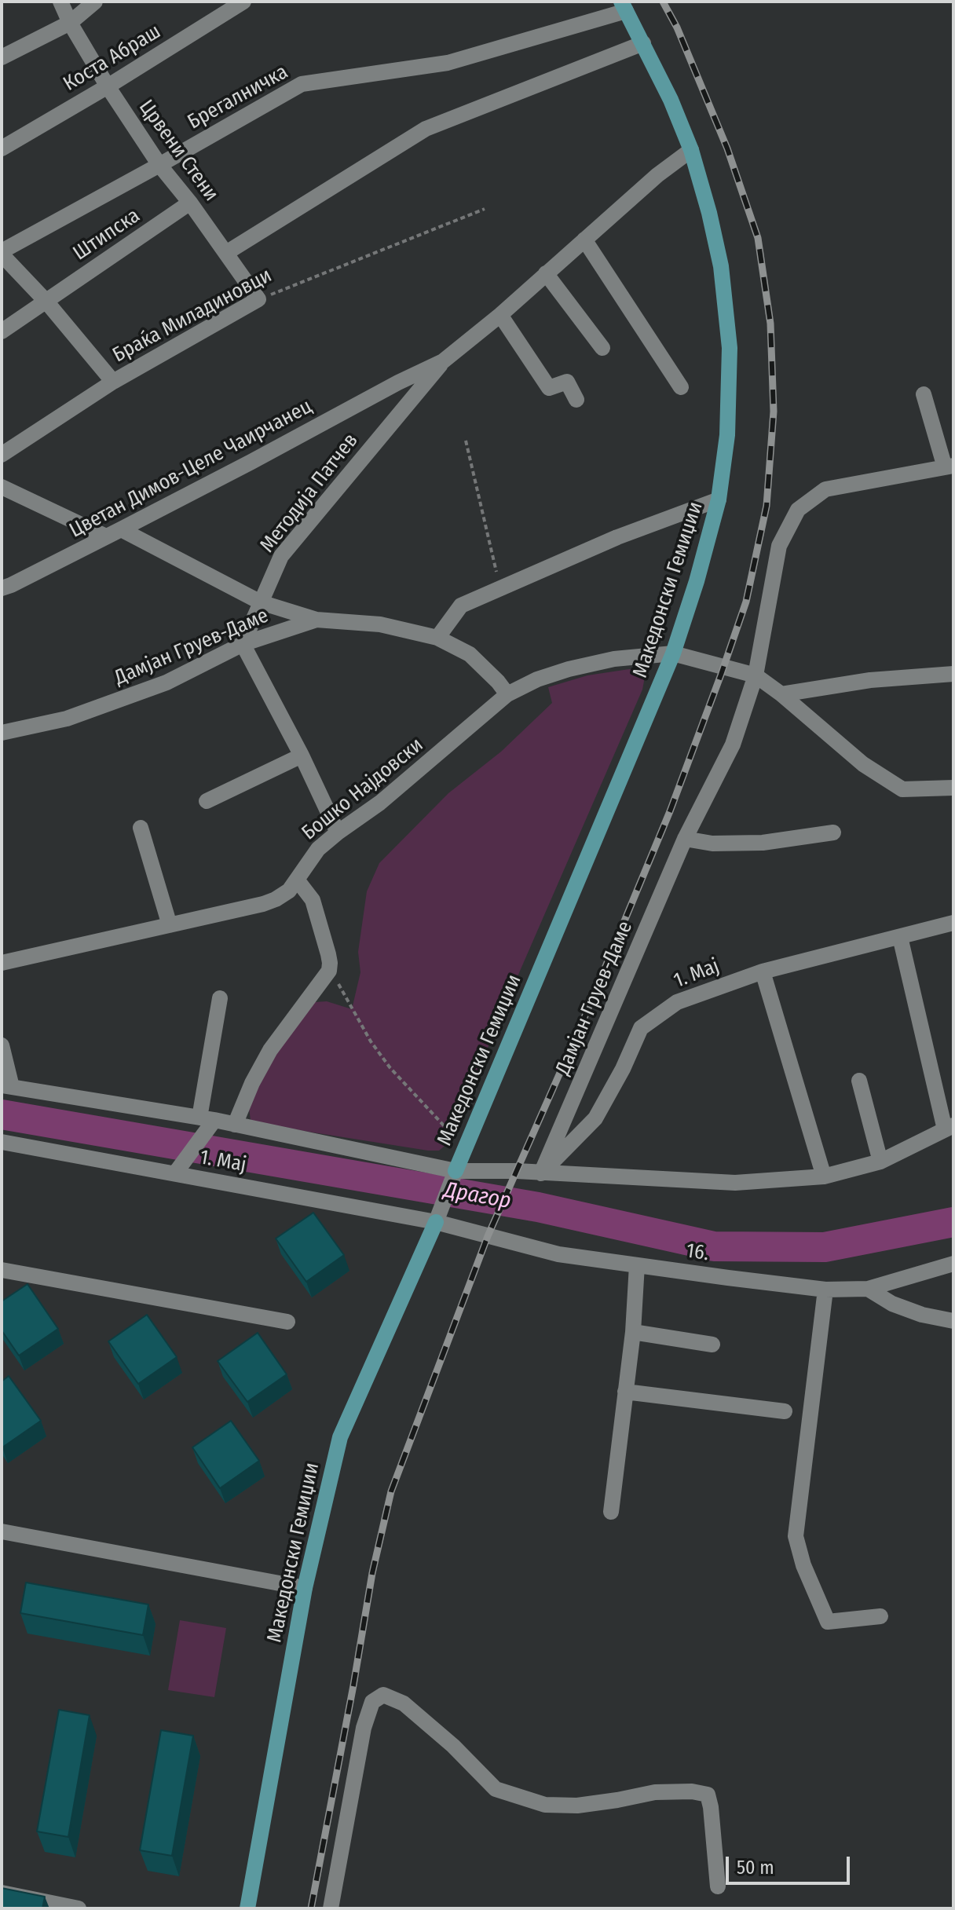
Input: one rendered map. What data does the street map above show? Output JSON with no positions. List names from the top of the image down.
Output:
{
  "streets": {
    "main road": ["Македонски Гемиџии"],
    "street": [
      "Коста Абраш",
      "Брегалничка",
      "Црвени Стени",
      "Штипска",
      "Браќа Миладиновци",
      "Цветан Димов-Целе Чаирчанец",
      "Методија Патчев",
      "Дамјан Груев-Даме",
      "Бошко Најдовски",
      "1. Мај",
      "16."
    ]
  },
  "crossings": [
    ["Коста Абраш", "Црвени Стени"],
    ["Брегалничка", "Црвени Стени"],
    ["Брегалничка", "Македонски Гемиџии"],
    ["Црвени Стени", "Штипска"],
    ["Црвени Стени", "Браќа Миладиновци"],
    ["Браќа Миладиновци", "Македонски Гемиџии"],
    ["Цветан Димов-Целе Чаирчанец", "Методија Патчев"],
    ["Цветан Димов-Целе Чаирчанец", "Македонски Гемиџии"],
    ["Методија Патчев", "Дамјан Груев-Даме"],
    ["Македонски Гемиџии", "1. Мај"],
    ["Македонски Гемиџии", "16."],
    ["Дамјан Груев-Даме", "Бошко Најдовски"],
    ["Дамјан Груев-Даме", "1. Мај"],
    ["1. Мај", "16."]
  ],
  "water": ["Драгор"],
  "scale_bar": "50 m"
}
